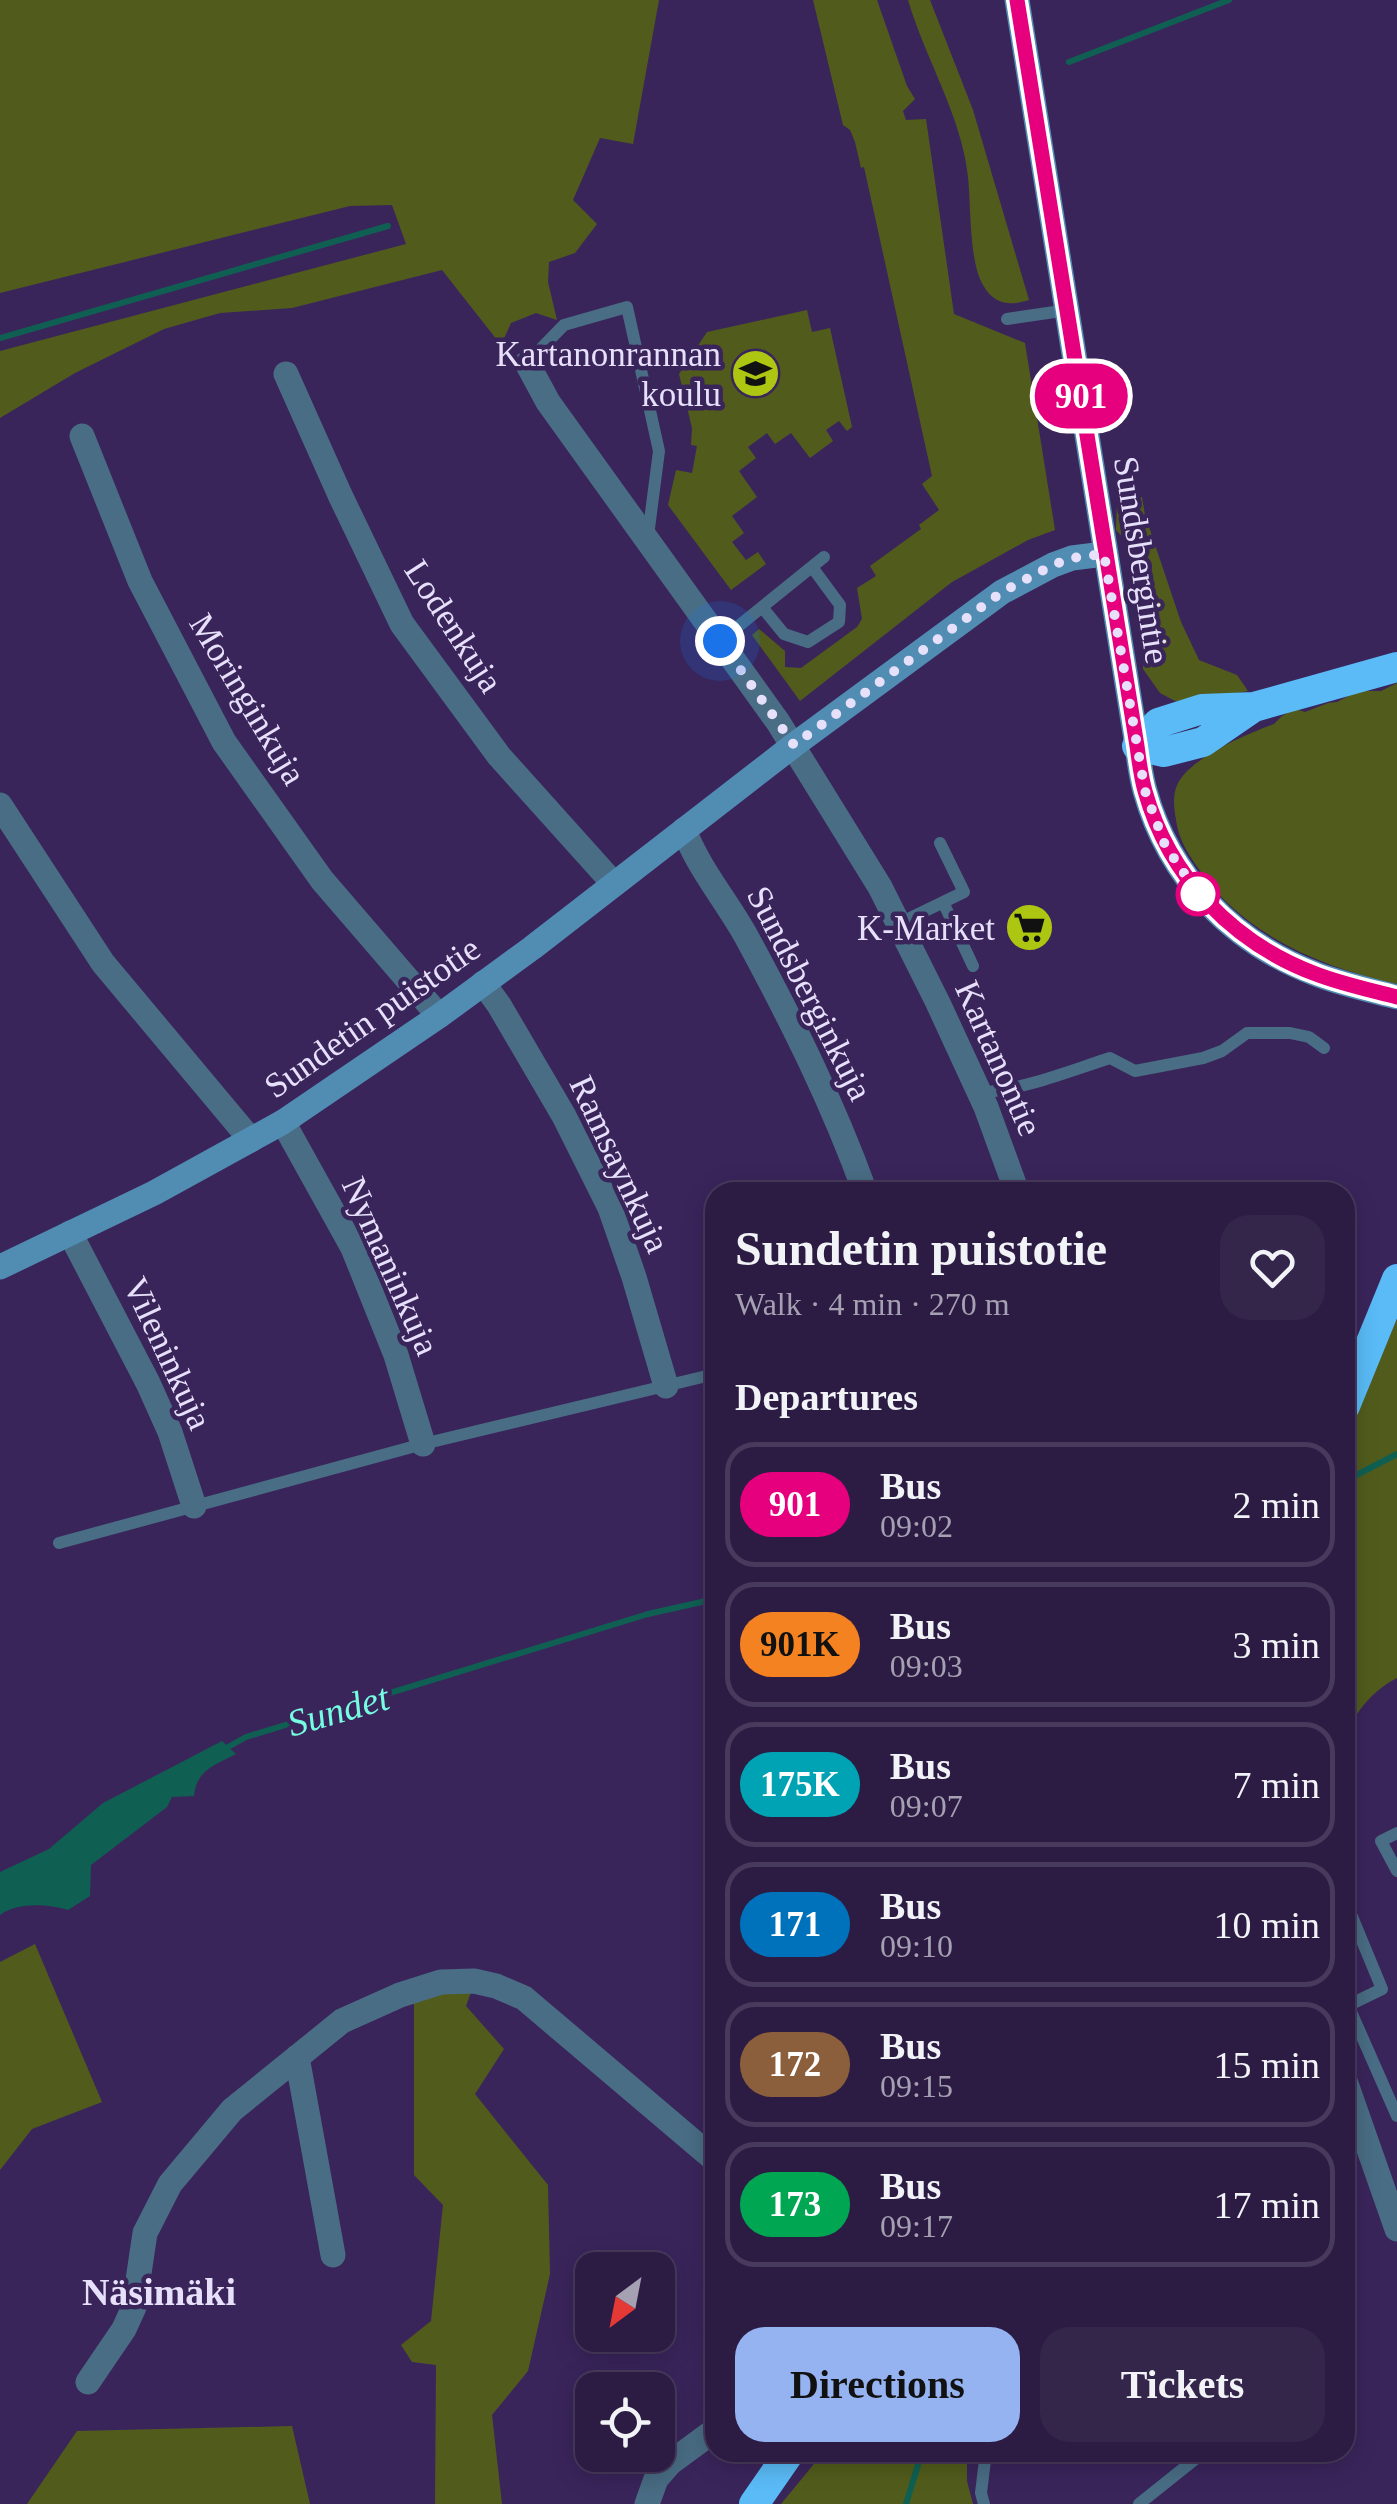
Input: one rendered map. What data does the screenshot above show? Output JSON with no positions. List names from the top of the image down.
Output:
{
  "streets": {
    "street": [
      "Sundsbergintie",
      "Lodenkuja",
      "Moringinkuja",
      "Sundsberginkuja",
      "Sundetin puistotie",
      "Kartanontie",
      "Ramsaynkuja",
      "Nymaninkuja",
      "Vileninkuja"
    ]
  },
  "crossings": [
    ["Sundsbergintie", "Sundetin puistotie"],
    ["Lodenkuja", "Sundetin puistotie"],
    ["Moringinkuja", "Sundetin puistotie"],
    ["Sundsberginkuja", "Sundetin puistotie"],
    ["Sundetin puistotie", "Kartanontie"],
    ["Sundetin puistotie", "Ramsaynkuja"],
    ["Sundetin puistotie", "Nymaninkuja"],
    ["Sundetin puistotie", "Vileninkuja"]
  ],
  "districts": ["Näsimäki"],
  "water": ["Sundet"],
  "places": {
    "school or university": ["Kartanonrannan koulu"],
    "supermarket": ["K-Market"]
  },
  "lines": ["bus line 901"],
  "north": "bottom left",
  "page": {
    "on_map": "901",
    "heading": [
      ["Sundetin puistotie", "Walk · 4 min · 270 m"],
      "Departures"
    ],
    "list": [
      {
        "mark": "901",
        "name": "Bus",
        "note": "09:02",
        "value": "2 min"
      },
      {
        "mark": "901K",
        "name": "Bus",
        "note": "09:03",
        "value": "3 min"
      },
      {
        "mark": "175K",
        "name": "Bus",
        "note": "09:07",
        "value": "7 min"
      },
      {
        "mark": "171",
        "name": "Bus",
        "note": "09:10",
        "value": "10 min"
      },
      {
        "mark": "172",
        "name": "Bus",
        "note": "09:15",
        "value": "15 min"
      },
      {
        "mark": "173",
        "name": "Bus",
        "note": "09:17",
        "value": "17 min"
      }
    ],
    "buttons": ["Directions", "Tickets"]
  }
}
